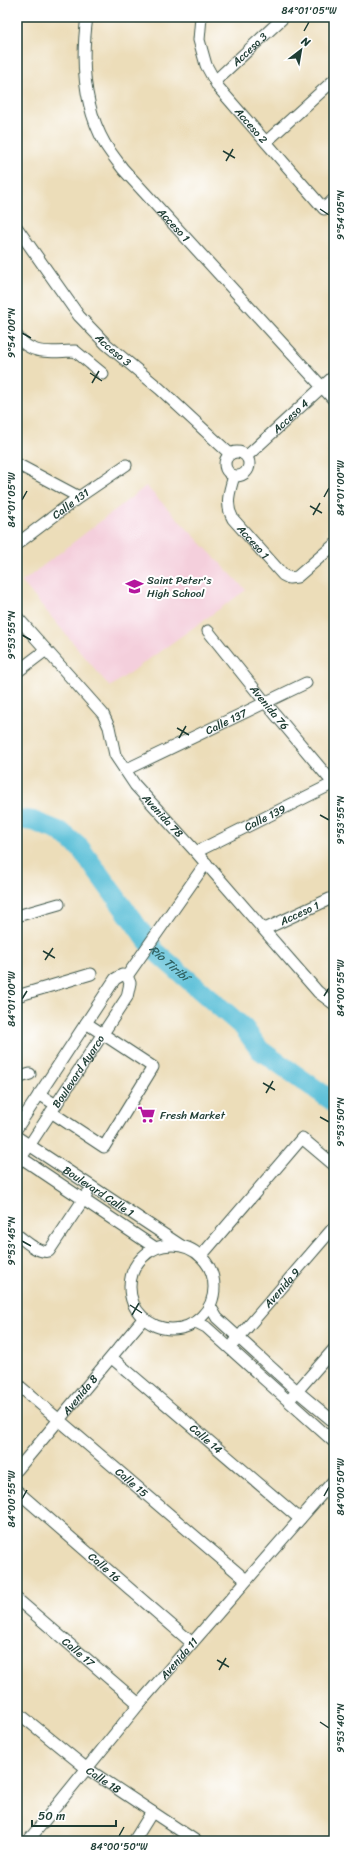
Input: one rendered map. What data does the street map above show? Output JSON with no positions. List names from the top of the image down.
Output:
{
  "streets": {
    "street": [
      "Acceso 3",
      "Acceso 2",
      "Acceso 1",
      "Acceso 4",
      "Calle 131",
      "Avenida 76",
      "Calle 137",
      "Avenida 78",
      "Calle 139",
      "Boulevard Ayarco",
      "Boulevard Calle 1",
      "Avenida 9",
      "Avenida 8",
      "Calle 14",
      "Calle 15",
      "Calle 16",
      "Calle 17",
      "Avenida 11",
      "Calle 18"
    ]
  },
  "crossings": [
    ["Acceso 3", "Acceso 2"],
    ["Acceso 3", "Acceso 1"],
    ["Acceso 3", "Acceso 4"],
    ["Acceso 1", "Acceso 4"],
    ["Acceso 1", "Avenida 78"],
    ["Avenida 76", "Calle 137"],
    ["Avenida 76", "Calle 139"],
    ["Calle 137", "Avenida 78"],
    ["Avenida 78", "Calle 139"],
    ["Avenida 78", "Boulevard Ayarco"],
    ["Boulevard Ayarco", "Boulevard Calle 1"],
    ["Boulevard Calle 1", "Avenida 8"],
    ["Avenida 8", "Calle 14"],
    ["Avenida 8", "Calle 15"],
    ["Calle 14", "Avenida 11"],
    ["Calle 15", "Avenida 11"],
    ["Calle 16", "Avenida 11"],
    ["Calle 17", "Avenida 11"],
    ["Avenida 11", "Calle 18"]
  ],
  "water": ["Río Tiribí"],
  "places": {
    "school or university": ["Saint Peter's High School"],
    "supermarket": ["Fresh Market"]
  },
  "scale_bar": "50 m",
  "north": "top right",
  "coordinates": [
    "84°01'05\"W",
    "9°54'05\"N",
    "9°54'00\"N",
    "84°01'00\"W",
    "9°53'55\"N",
    "84°00'55\"W",
    "9°53'50\"N",
    "9°53'45\"N",
    "84°00'50\"W",
    "9°53'40\"N"
  ]
}
